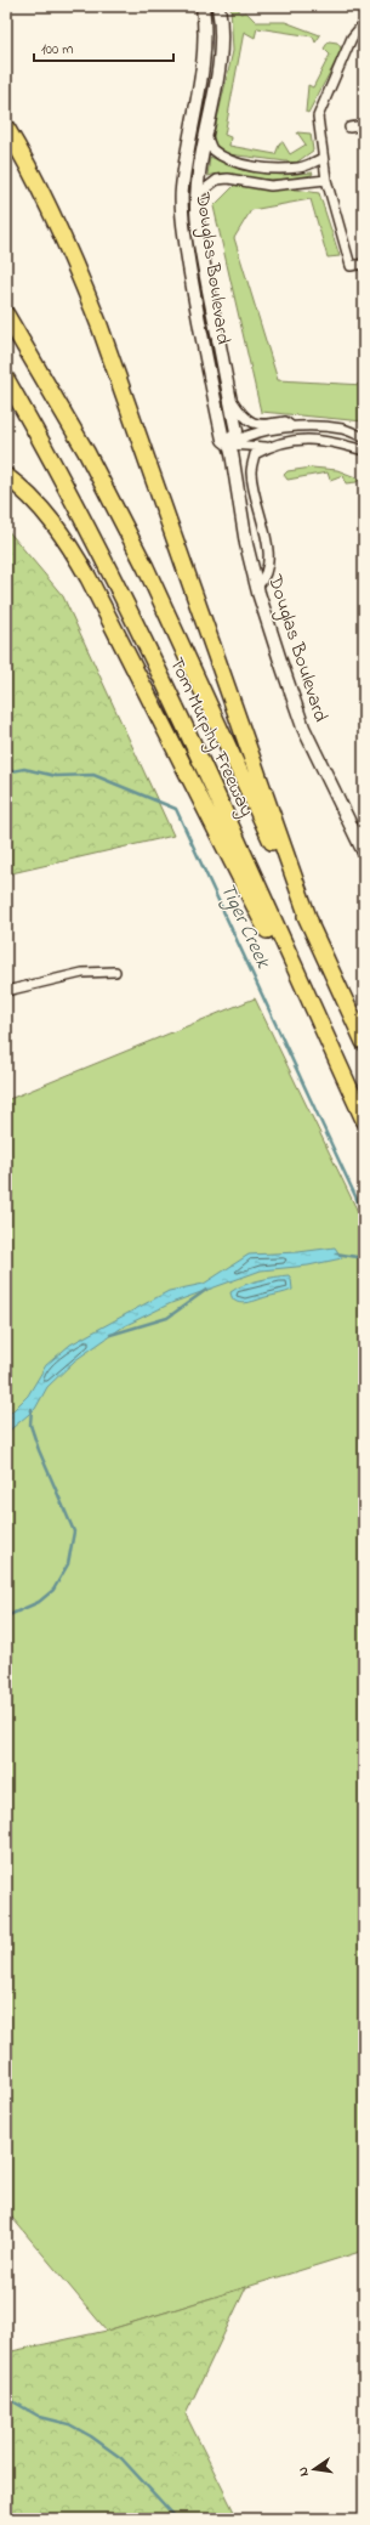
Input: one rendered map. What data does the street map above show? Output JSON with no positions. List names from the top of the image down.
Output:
{
  "streets": {
    "highway": ["Tom Murphy Freeway"],
    "main road": ["Douglas Boulevard"]
  },
  "water": ["Tiger Creek"],
  "scale_bar": "100 m",
  "north": "left"
}
